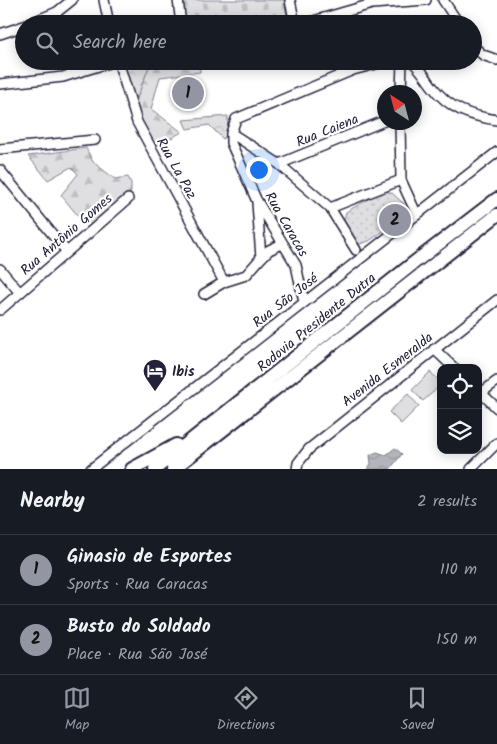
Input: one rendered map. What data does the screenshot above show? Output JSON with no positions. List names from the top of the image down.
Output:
{
  "streets": {
    "highway": ["Rodovia Presidente Dutra"],
    "street": [
      "Rua Caiena",
      "Rua La Paz",
      "Rua Caracas",
      "Rua Antônio Gomes",
      "Rua São José",
      "Avenida Esmeralda"
    ]
  },
  "crossings": [
    ["Rua Caracas", "Rua São José"]
  ],
  "places": {
    "hotel": ["Ibis"]
  },
  "north": "top left",
  "page": {
    "search": "Search here",
    "pins": ["1", "2"],
    "heading": ["Nearby", "2 results"],
    "list": [
      {
        "mark": "1",
        "name": "Ginasio de Esportes",
        "note": "Sports · Rua Caracas",
        "value": "110 m"
      },
      {
        "mark": "2",
        "name": "Busto do Soldado",
        "note": "Place · Rua São José",
        "value": "150 m"
      }
    ],
    "nav": ["Map", "Directions", "Saved"]
  }
}
